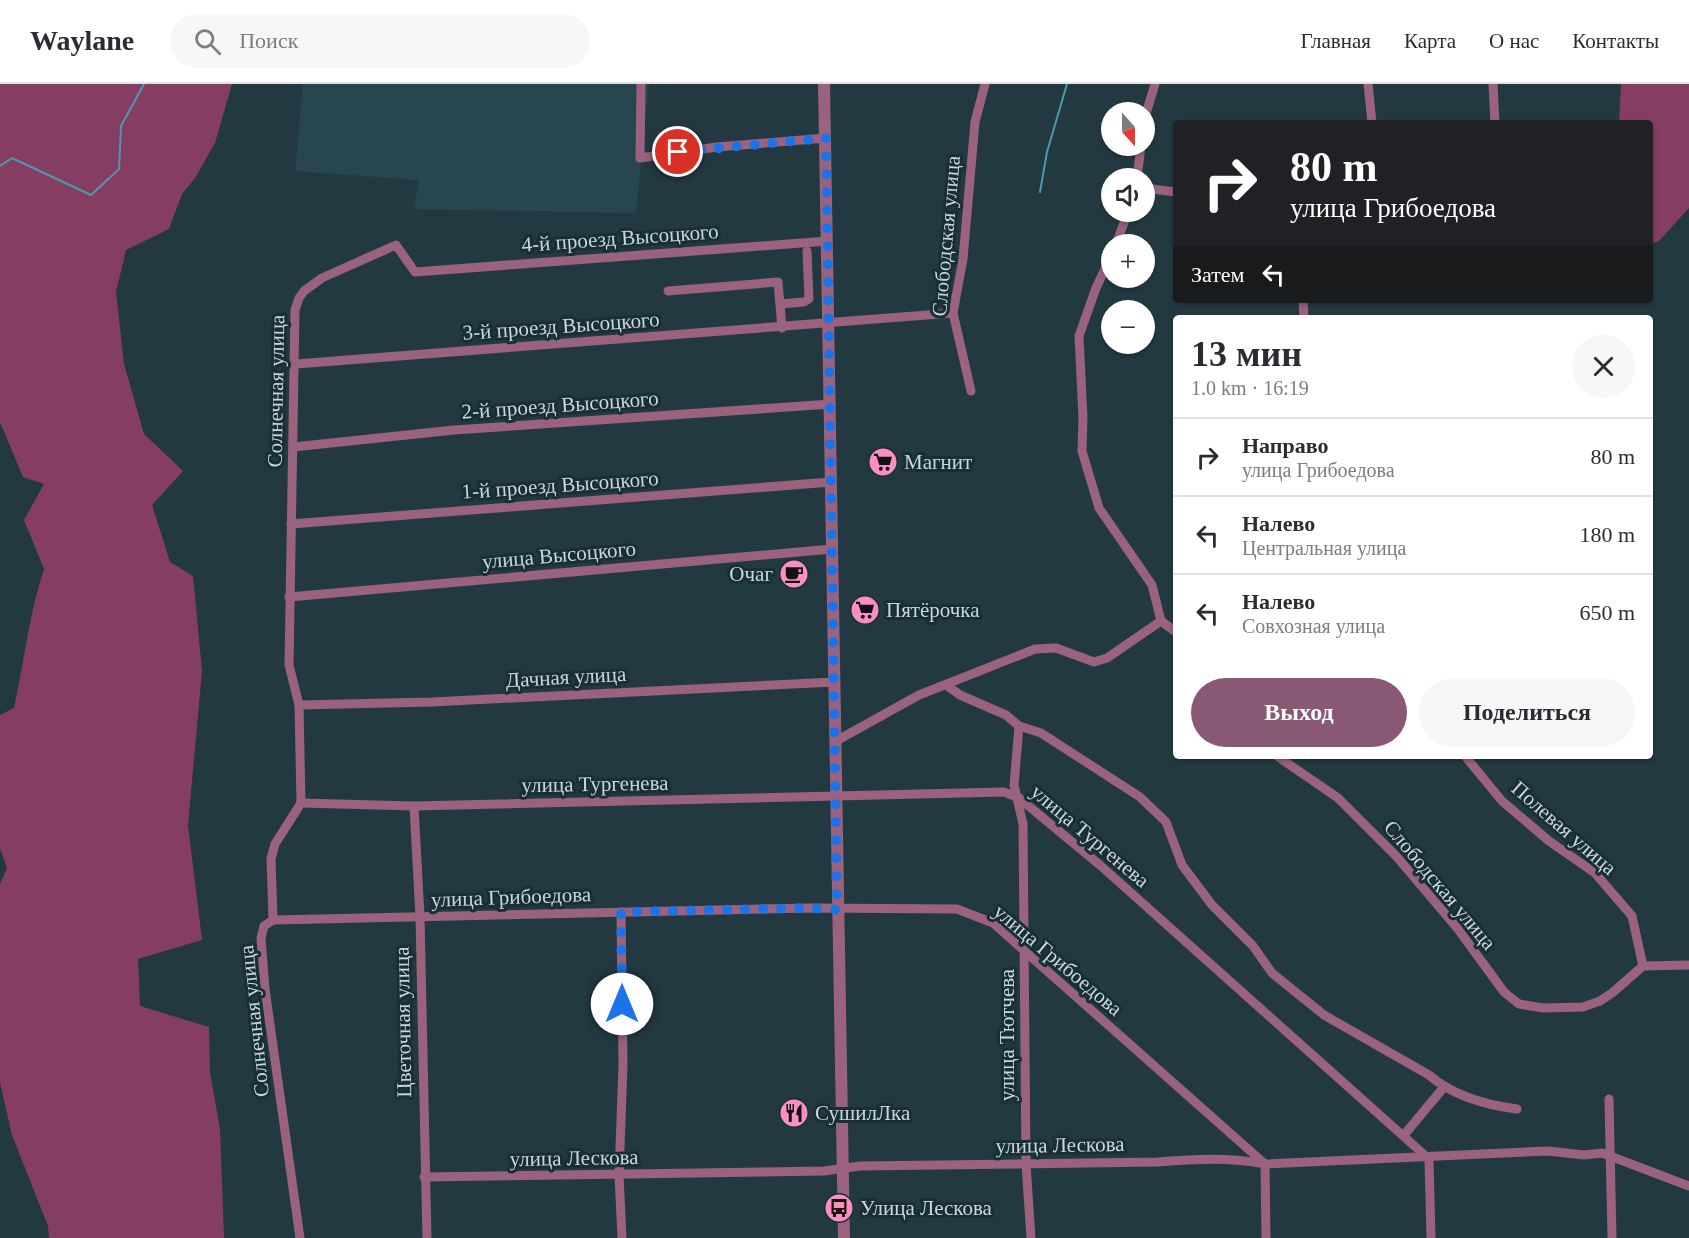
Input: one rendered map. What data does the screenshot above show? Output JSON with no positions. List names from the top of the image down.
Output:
{
  "streets": {
    "street": [
      "Слободская улица",
      "4-й проезд Высоцкого",
      "3-й проезд Высоцкого",
      "Солнечная улица",
      "2-й проезд Высоцкого",
      "1-й проезд Высоцкого",
      "улица Высоцкого",
      "Дачная улица",
      "улица Тургенева",
      "Полевая улица",
      "улица Грибоедова",
      "Цветочная улица",
      "улица Тютчева",
      "улица Лескова"
    ]
  },
  "crossings": [
    ["Слободская улица", "3-й проезд Высоцкого"],
    ["Слободская улица", "Полевая улица"],
    ["4-й проезд Высоцкого", "Солнечная улица"],
    ["3-й проезд Высоцкого", "Солнечная улица"],
    ["Солнечная улица", "2-й проезд Высоцкого"],
    ["Солнечная улица", "1-й проезд Высоцкого"],
    ["Солнечная улица", "улица Высоцкого"],
    ["Солнечная улица", "улица Тургенева"],
    ["Солнечная улица", "улица Грибоедова"],
    ["улица Тургенева", "Цветочная улица"],
    ["улица Тургенева", "улица Тютчева"],
    ["улица Тургенева", "улица Лескова"],
    ["улица Грибоедова", "Цветочная улица"],
    ["улица Грибоедова", "улица Тютчева"],
    ["улица Грибоедова", "улица Лескова"],
    ["Цветочная улица", "улица Лескова"],
    ["улица Тютчева", "улица Лескова"]
  ],
  "places": {
    "supermarket": ["Магнит", "Пятёрочка"],
    "cafe": ["Очаг"],
    "restaurant": ["СушилЛка"],
    "bus stop": ["Улица Лескова"]
  },
  "north": "bottom",
  "page": {
    "header": "Waylane",
    "search": "Поиск",
    "nav": [
      "Главная",
      "Карта",
      "О нас",
      "Контакты"
    ],
    "map_buttons": ["+", "−"],
    "turn": ["80 m", "улица Грибоедова"],
    "then": "Затем",
    "heading": ["13 мин", "1.0 km · 16:19"],
    "list": [
      {
        "name": "Направо",
        "note": "улица Грибоедова",
        "value": "80 m"
      },
      {
        "name": "Налево",
        "note": "Центральная улица",
        "value": "180 m"
      },
      {
        "name": "Налево",
        "note": "Совхозная улица",
        "value": "650 m"
      }
    ],
    "buttons": ["Выход", "Поделиться"]
  }
}
